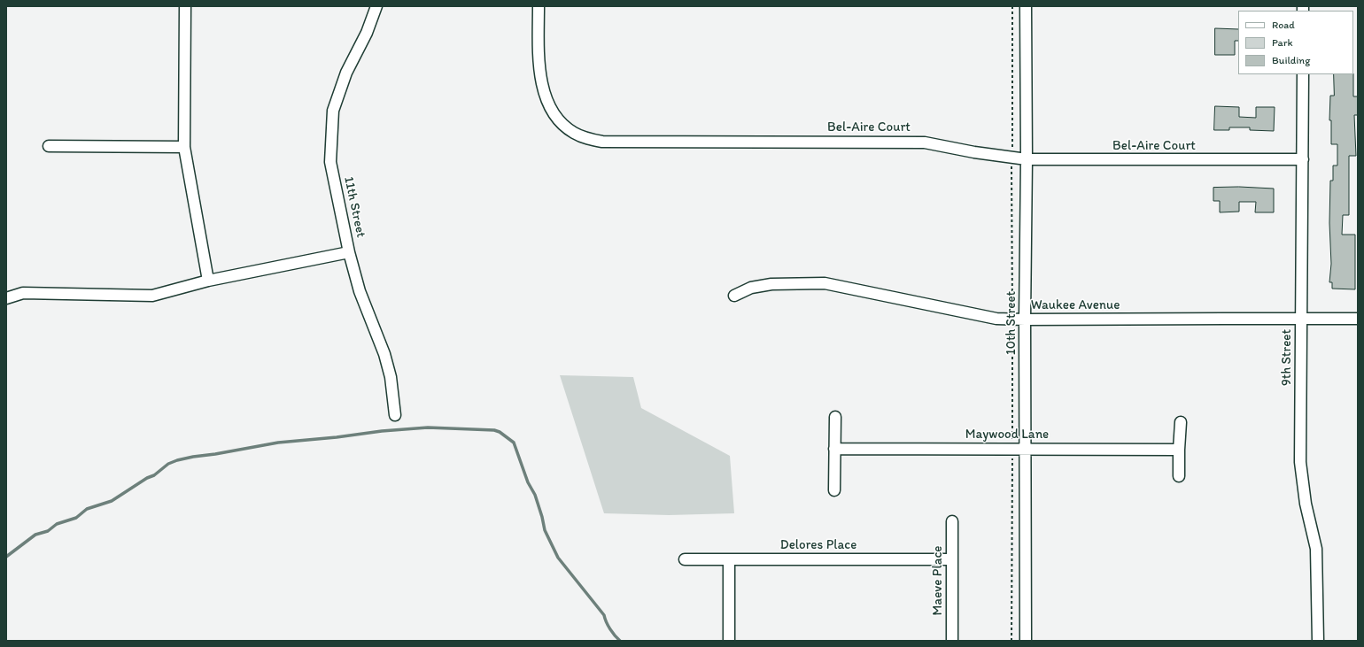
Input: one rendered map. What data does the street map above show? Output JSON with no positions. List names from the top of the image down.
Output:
{
  "streets": {
    "street": [
      "Bel-Aire Court",
      "11th Street",
      "Waukee Avenue",
      "10th Street",
      "9th Street",
      "Maywood Lane",
      "Delores Place",
      "Maeve Place"
    ]
  },
  "crossings": [
    ["Bel-Aire Court", "10th Street"],
    ["Bel-Aire Court", "9th Street"],
    ["Waukee Avenue", "10th Street"],
    ["Waukee Avenue", "9th Street"],
    ["10th Street", "Maywood Lane"],
    ["Delores Place", "Maeve Place"]
  ],
  "legend": ["Road", "Park", "Building"]
}
